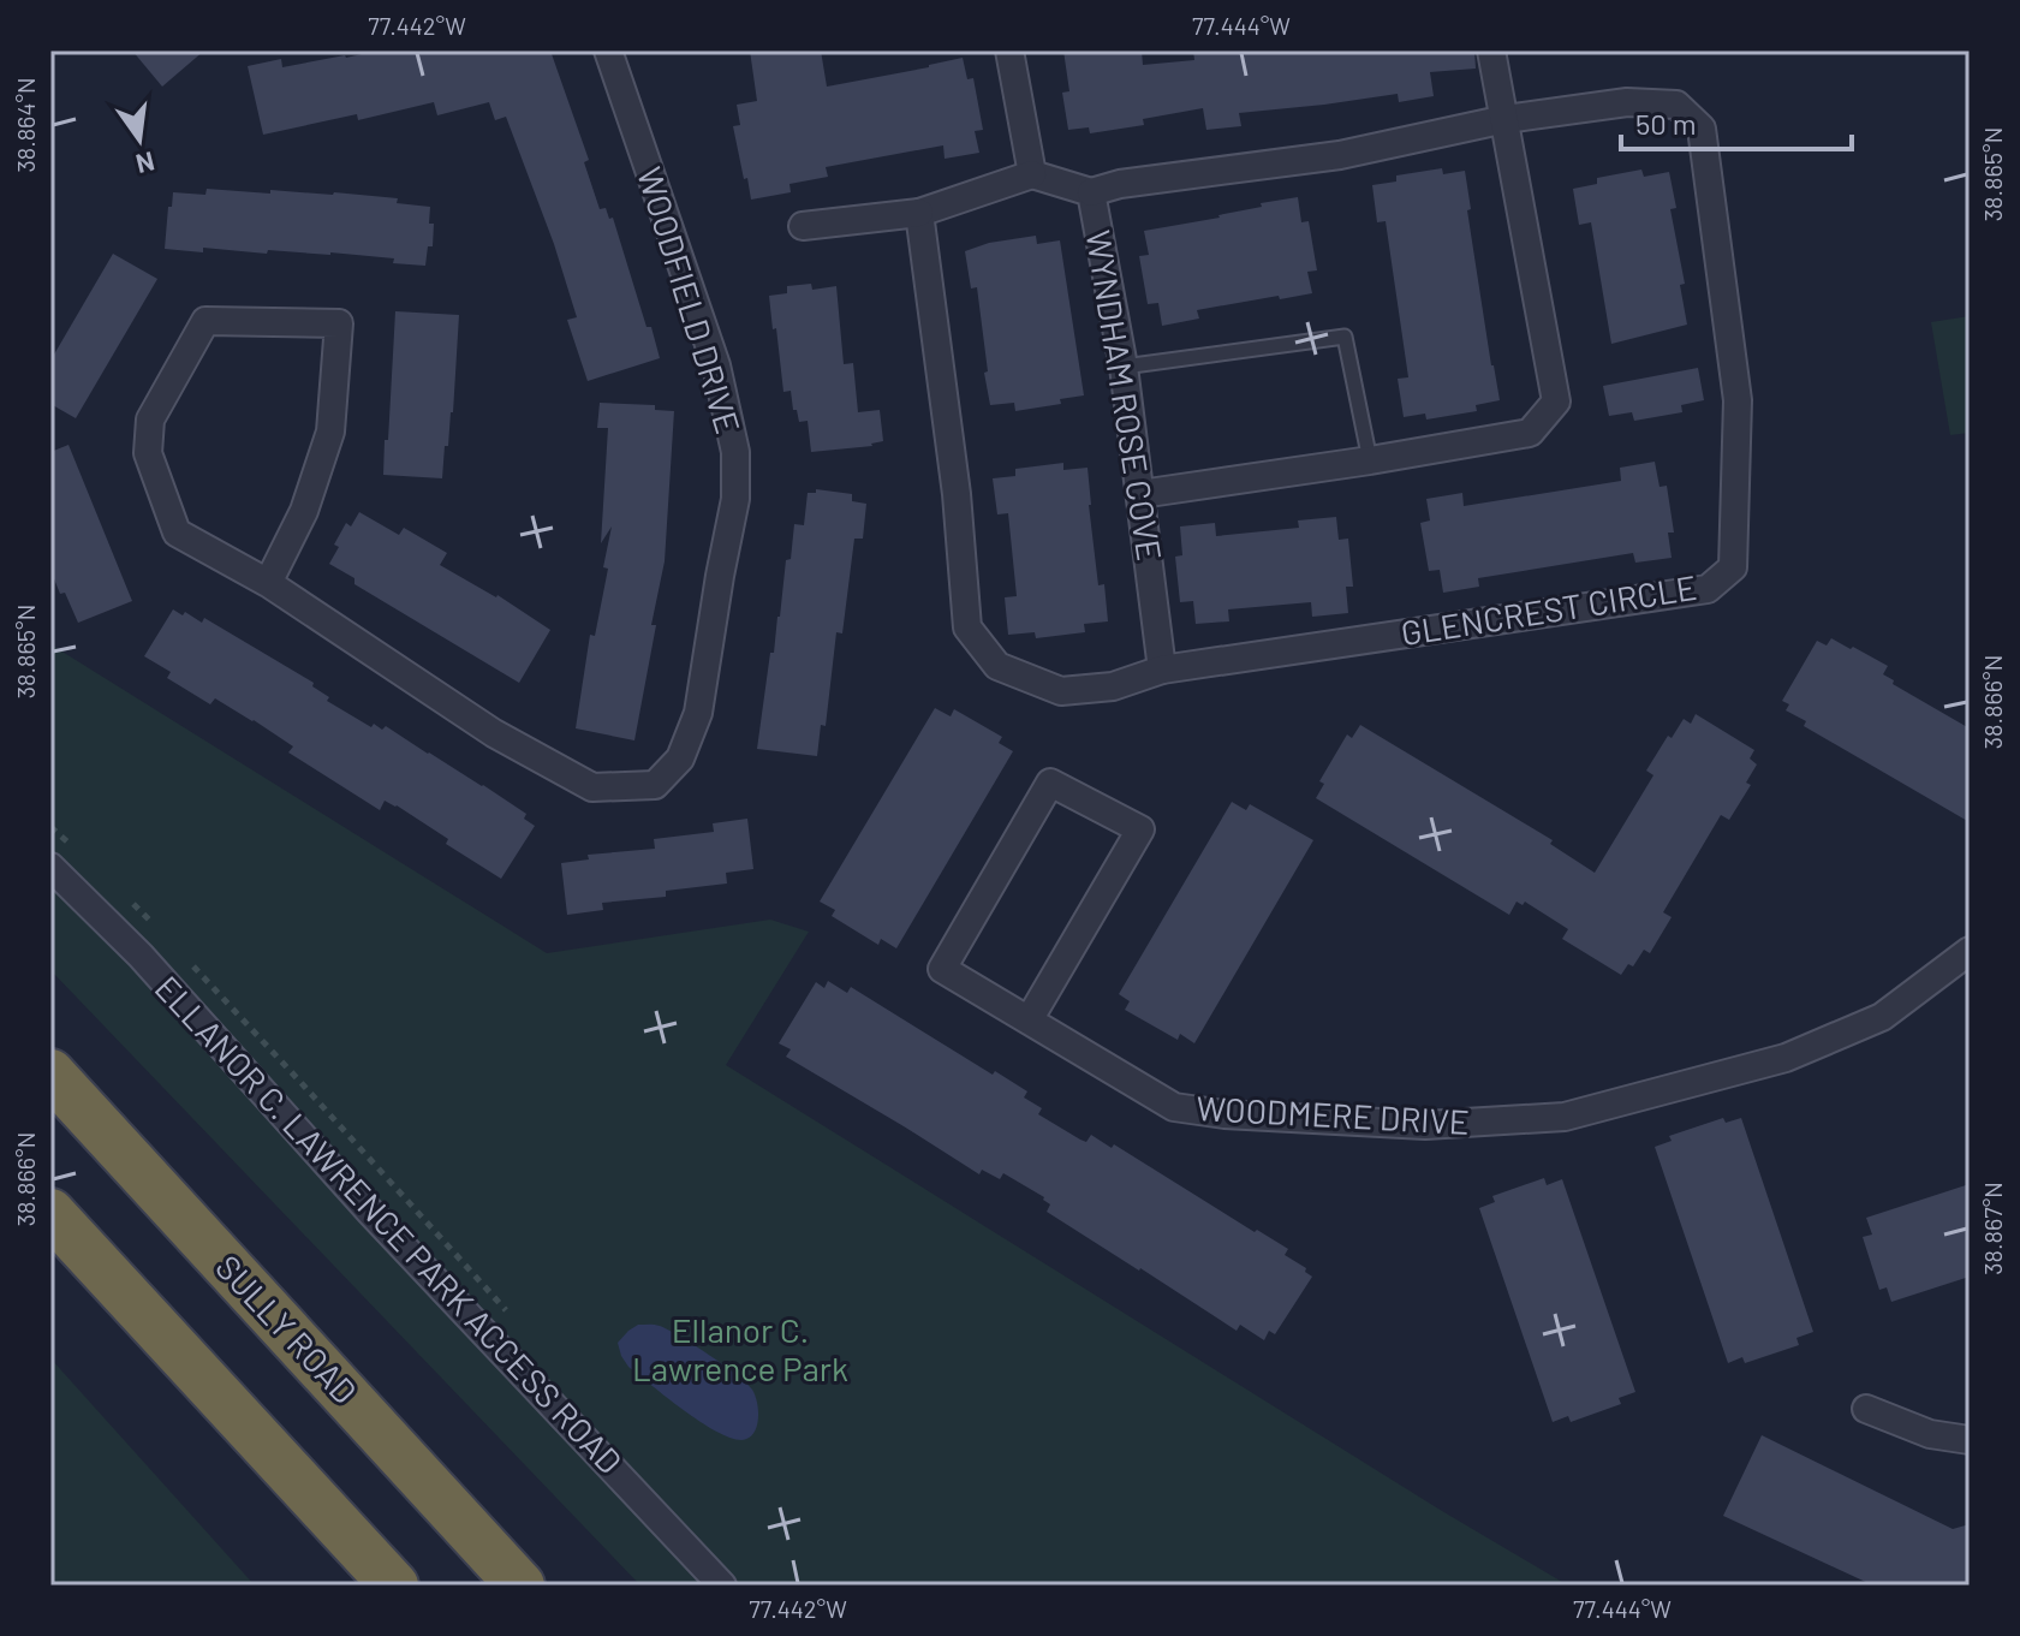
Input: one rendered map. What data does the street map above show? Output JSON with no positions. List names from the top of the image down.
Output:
{
  "streets": {
    "highway": ["SULLY ROAD"],
    "street": [
      "WOODFIELD DRIVE",
      "WYNDHAM ROSE COVE",
      "GLENCREST CIRCLE",
      "WOODMERE DRIVE",
      "ELLANOR C. LAWRENCE PARK ACCESS ROAD"
    ]
  },
  "crossings": [
    ["WYNDHAM ROSE COVE", "GLENCREST CIRCLE"]
  ],
  "parks": ["Ellanor C. Lawrence Park"],
  "scale_bar": "50 m",
  "north": "bottom",
  "coordinates": [
    "77.442°W",
    "77.444°W",
    "38.864°N",
    "38.865°N",
    "38.866°N",
    "38.867°N"
  ]
}
